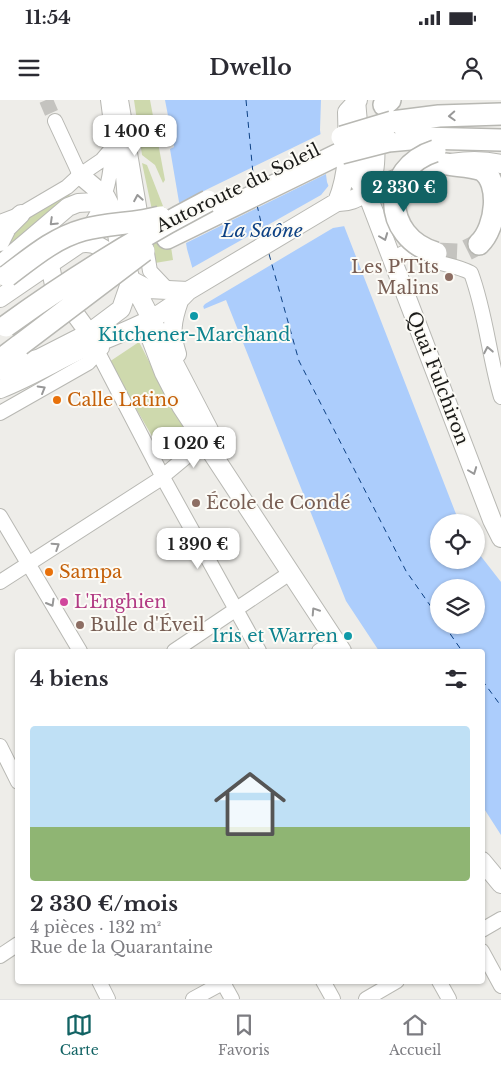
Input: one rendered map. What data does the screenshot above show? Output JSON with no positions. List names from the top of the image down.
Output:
{
  "streets": {
    "highway": ["Autoroute du Soleil"],
    "main road": ["Quai Fulchiron"]
  },
  "one_way": ["Quai Fulchiron"],
  "water": ["La Saône"],
  "places": [
    "Les P'Tits Malins",
    "Kitchener-Marchand",
    "Calle Latino",
    "École de Condé",
    "Sampa",
    "L'Enghien",
    "Bulle d'Éveil",
    "Iris et Warren"
  ],
  "page": {
    "status": "11:54",
    "header": "Dwello",
    "price": [
      "1 400 €",
      "2 330 €",
      "1 020 €",
      "1 390 €"
    ],
    "heading": "4 biens",
    "list": [
      {
        "name": "2 330 €/mois",
        "note": "4 pièces · 132 m² · Rue de la Quarantaine"
      }
    ],
    "tabs": ["Carte", "Favoris", "Accueil"]
  }
}
